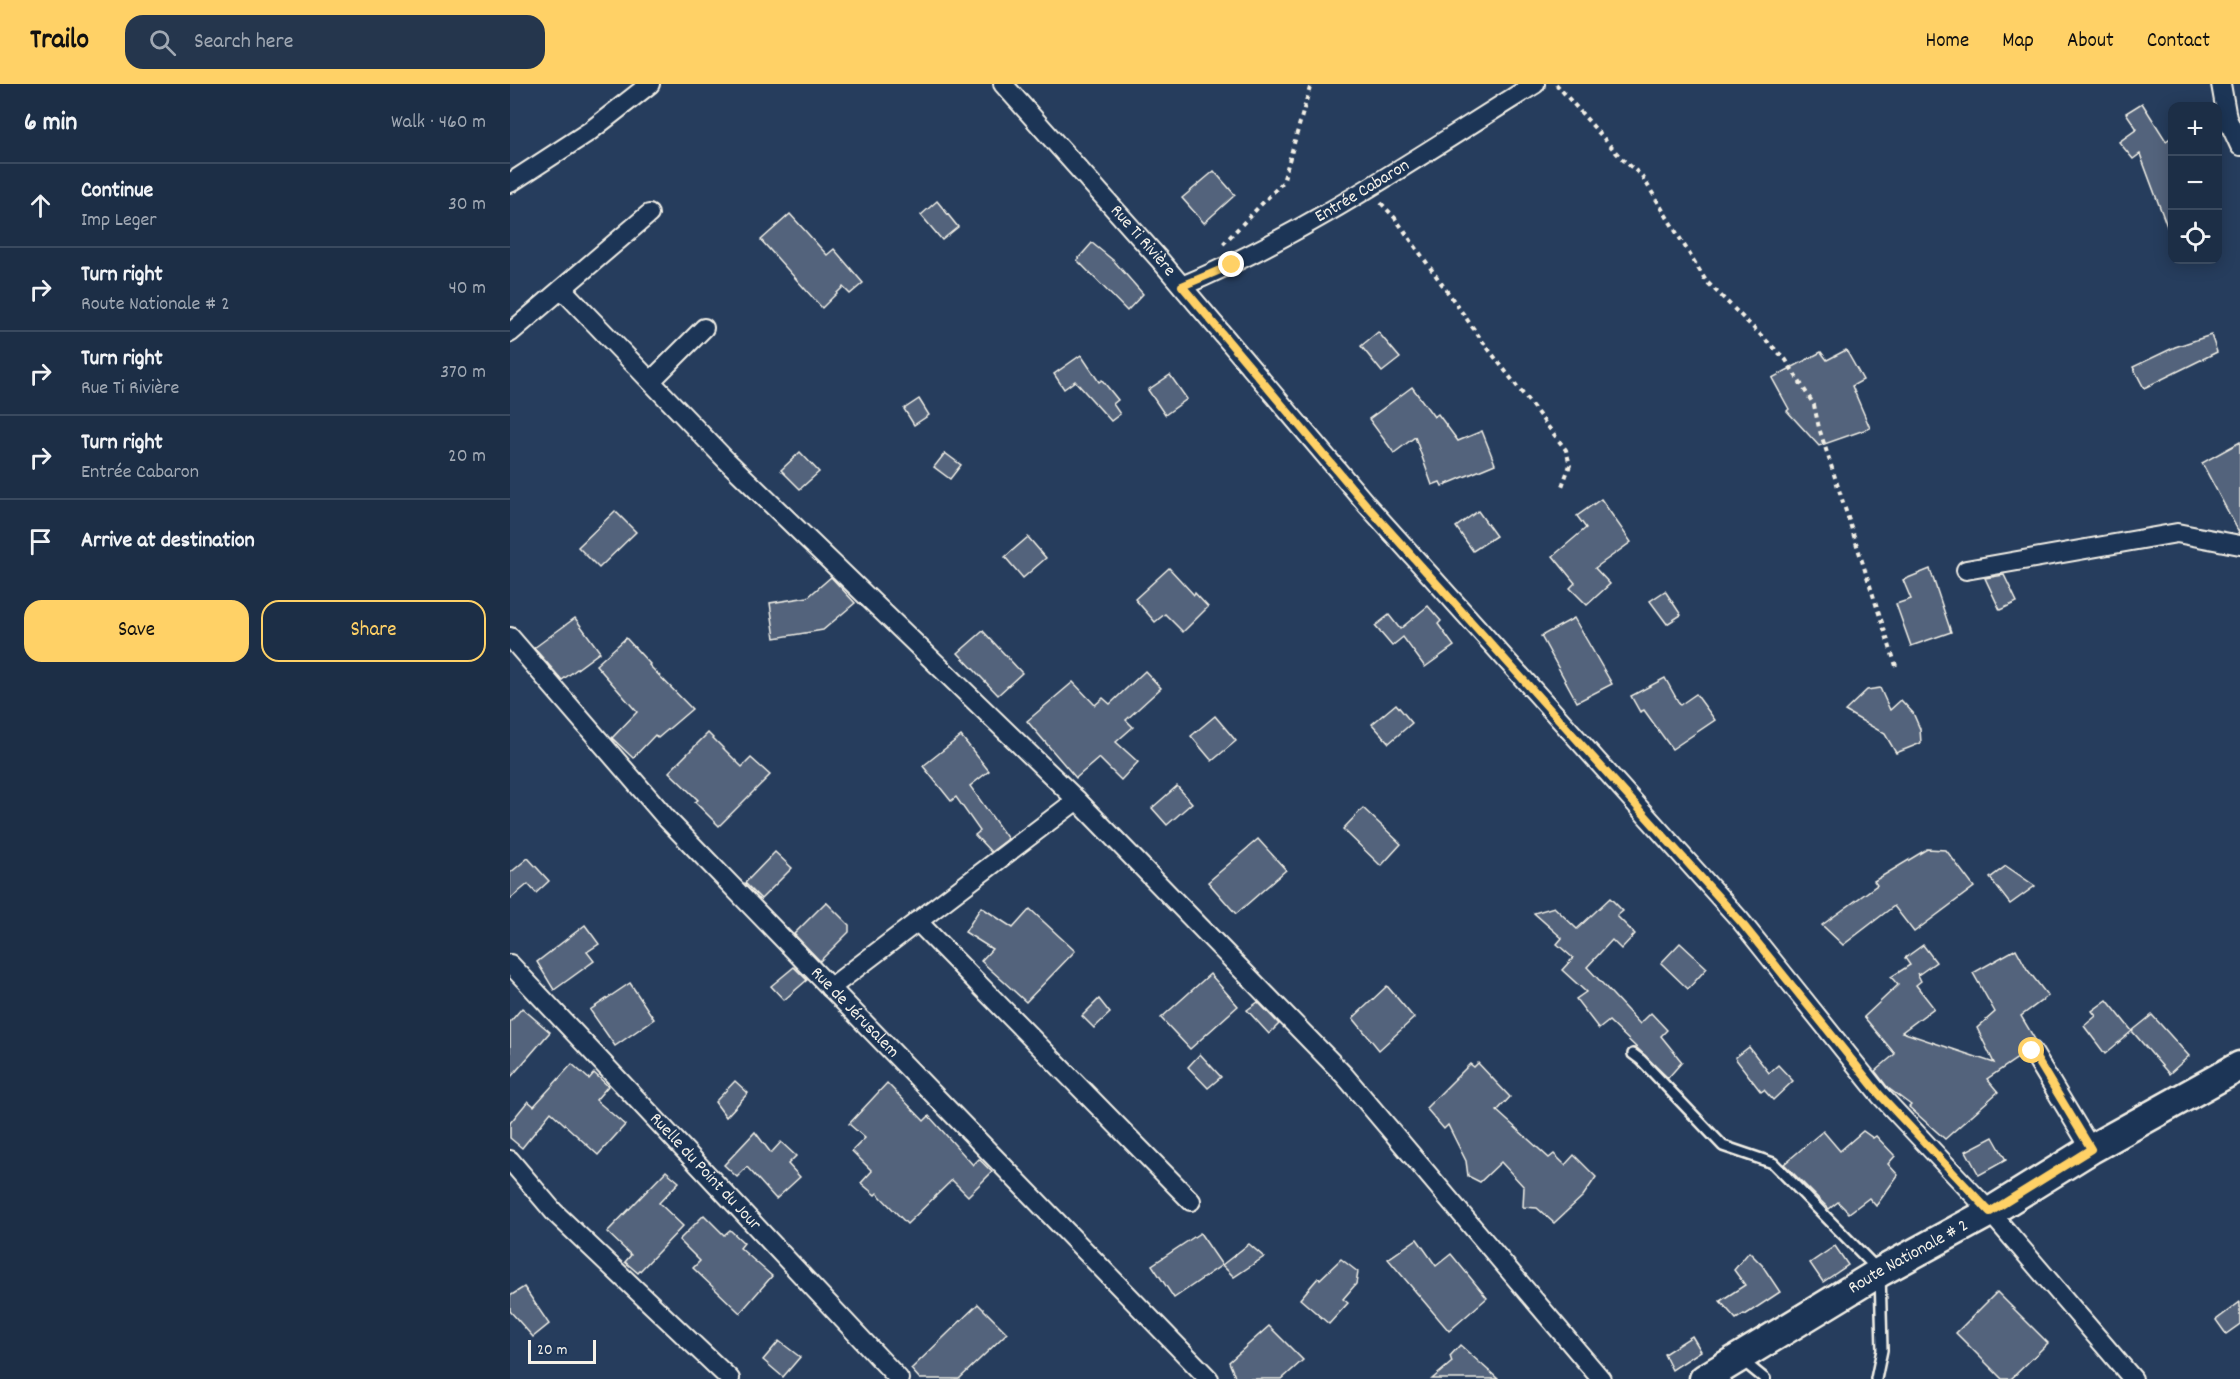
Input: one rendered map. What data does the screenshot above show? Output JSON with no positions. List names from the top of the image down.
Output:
{
  "streets": {
    "main road": ["Route Nationale # 2"],
    "street": [
      "Entrée Cabaron",
      "Rue Ti Rivière",
      "Rue de Jérusalem",
      "Ruelle du Point du Jour"
    ]
  },
  "crossings": [
    ["Entrée Cabaron", "Rue Ti Rivière"],
    ["Rue Ti Rivière", "Route Nationale # 2"]
  ],
  "scale_bar": "20 m",
  "page": {
    "header": "Trailo",
    "search": "Search here",
    "nav": [
      "Home",
      "Map",
      "About",
      "Contact"
    ],
    "heading": ["6 min", "Walk · 460 m"],
    "map_buttons": ["+", "−"],
    "list": [
      ["Continue", "Imp Leger", "30 m"],
      ["Turn right", "Route Nationale # 2", "40 m"],
      ["Turn right", "Rue Ti Rivière", "370 m"],
      ["Turn right", "Entrée Cabaron", "20 m"],
      "Arrive at destination"
    ],
    "buttons": ["Save", "Share"],
    "scale": "20 m"
  }
}
